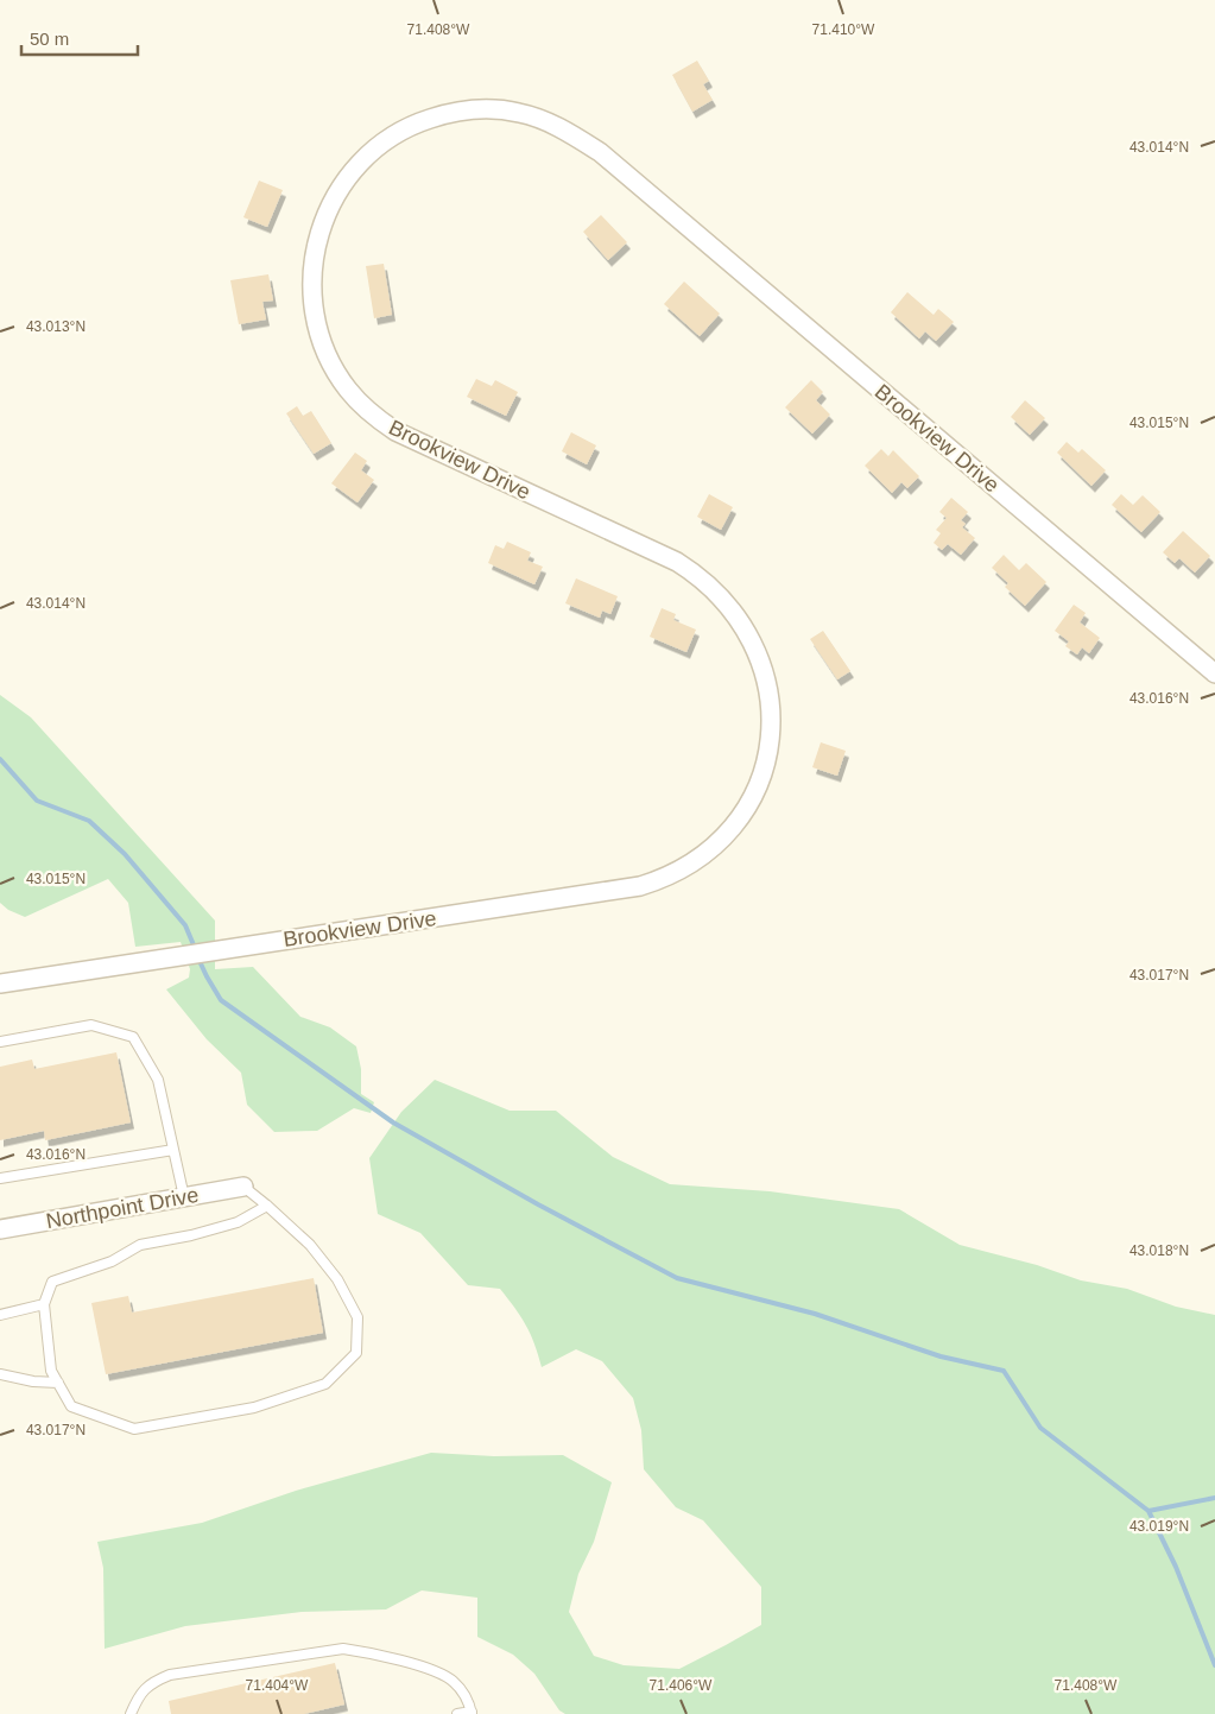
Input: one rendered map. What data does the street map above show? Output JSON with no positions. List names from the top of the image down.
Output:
{
  "streets": {
    "street": ["Brookview Drive", "Northpoint Drive"]
  },
  "scale_bar": "50 m",
  "coordinates": [
    "71.408°W",
    "71.410°W",
    "43.014°N",
    "43.013°N",
    "43.015°N",
    "43.016°N",
    "43.017°N",
    "43.018°N",
    "43.019°N",
    "71.404°W",
    "71.406°W"
  ]
}
